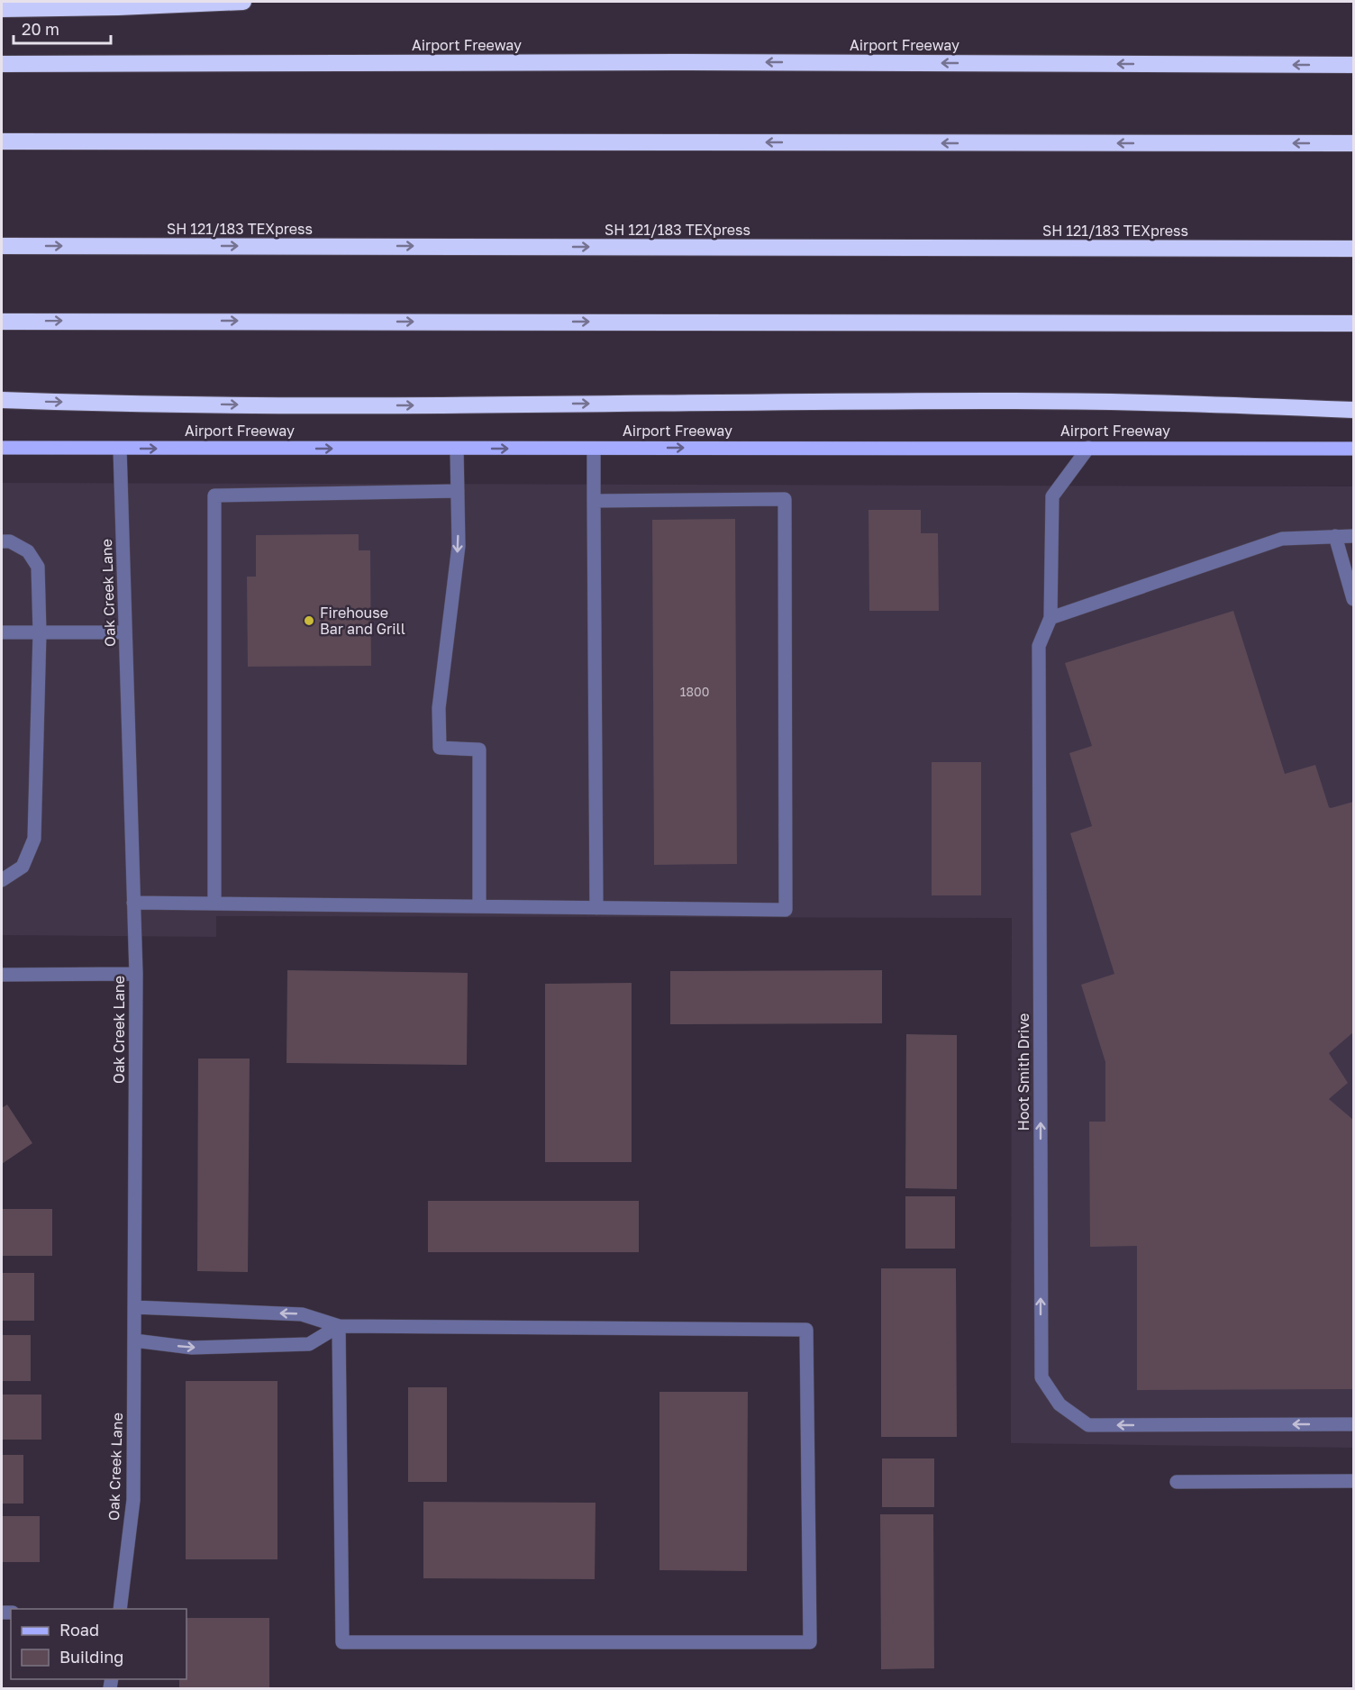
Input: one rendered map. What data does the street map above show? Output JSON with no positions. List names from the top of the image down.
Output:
{
  "streets": {
    "highway": ["Airport Freeway", "SH 121/183 TEXpress"],
    "street": ["Oak Creek Lane", "Hoot Smith Drive"]
  },
  "crossings": [
    ["Airport Freeway", "Oak Creek Lane"],
    ["Airport Freeway", "Hoot Smith Drive"]
  ],
  "places": ["Firehouse Bar and Grill"],
  "house_numbers": ["1800"],
  "legend": ["Road", "Building"],
  "scale_bar": "20 m"
}
